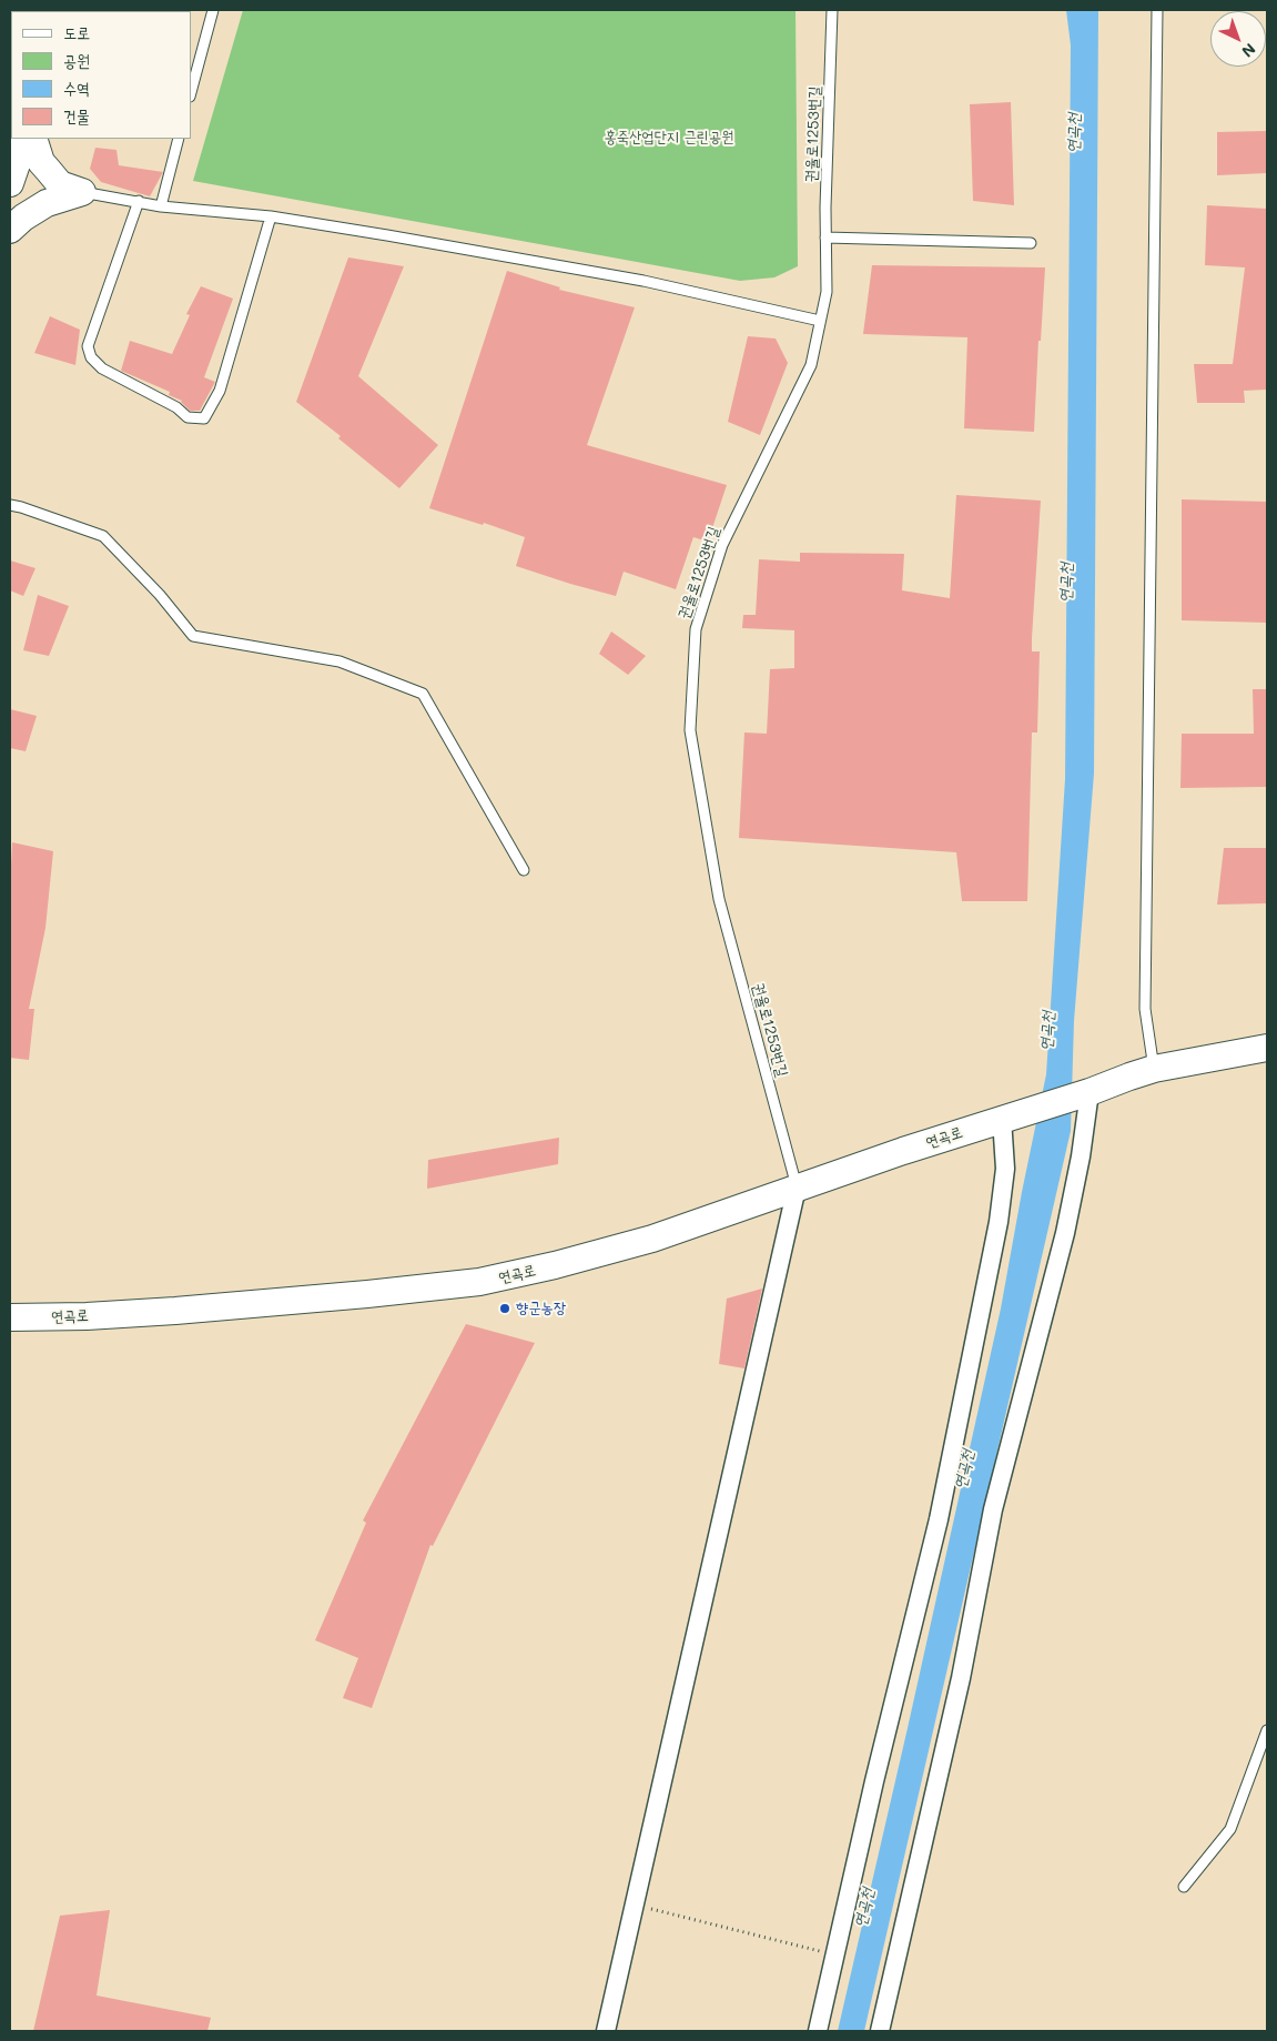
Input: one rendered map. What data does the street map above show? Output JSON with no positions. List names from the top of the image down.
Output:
{
  "streets": {
    "street": ["연곡로"],
    "lane": ["권율로1253번길"]
  },
  "crossings": [
    ["권율로1253번길", "연곡로"]
  ],
  "water": ["연곡천"],
  "parks": ["홍죽산업단지 근린공원"],
  "places": ["향군농장"],
  "legend": [
    "도로",
    "공원",
    "수역",
    "건물"
  ],
  "north": "bottom right"
}
